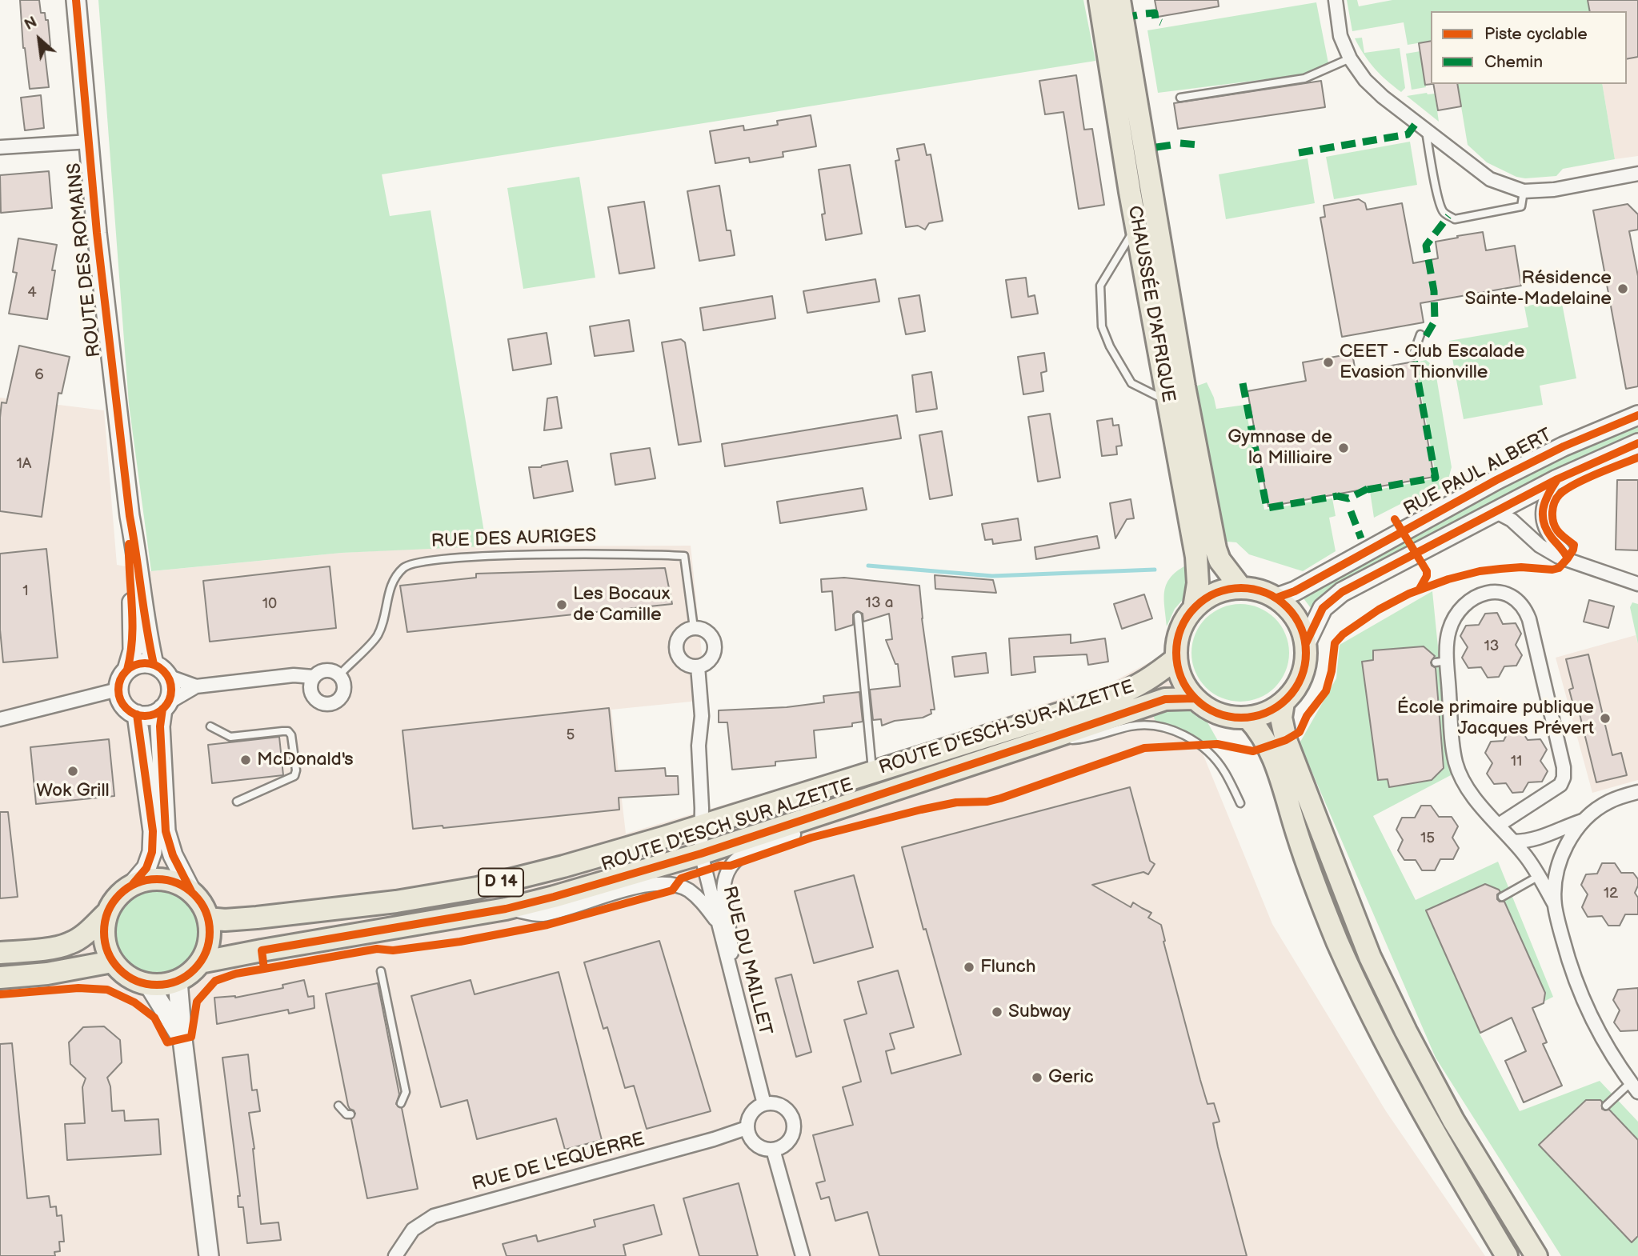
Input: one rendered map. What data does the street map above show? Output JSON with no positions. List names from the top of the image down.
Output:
{
  "streets": {
    "main road": [
      "CHAUSSÉE D'AFRIQUE",
      "ROUTE D'ESCH-SUR-ALZETTE",
      "ROUTE D'ESCH SUR ALZETTE",
      "D 14"
    ],
    "street": [
      "ROUTE DES ROMAINS",
      "RUE PAUL ALBERT",
      "RUE DU MAILLET",
      "RUE DE L'EQUERRE"
    ],
    "lane": ["RUE DES AURIGES"]
  },
  "crossings": [
    ["ROUTE DES ROMAINS", "ROUTE D'ESCH-SUR-ALZETTE"],
    ["ROUTE DES ROMAINS", "ROUTE D'ESCH SUR ALZETTE"],
    ["CHAUSSÉE D'AFRIQUE", "RUE PAUL ALBERT"],
    ["CHAUSSÉE D'AFRIQUE", "ROUTE D'ESCH-SUR-ALZETTE"],
    ["CHAUSSÉE D'AFRIQUE", "ROUTE D'ESCH SUR ALZETTE"],
    ["RUE PAUL ALBERT", "ROUTE D'ESCH-SUR-ALZETTE"],
    ["RUE PAUL ALBERT", "ROUTE D'ESCH SUR ALZETTE"],
    ["ROUTE D'ESCH-SUR-ALZETTE", "ROUTE D'ESCH SUR ALZETTE"],
    ["ROUTE D'ESCH-SUR-ALZETTE", "RUE DU MAILLET"],
    ["ROUTE D'ESCH SUR ALZETTE", "RUE DU MAILLET"],
    ["RUE DU MAILLET", "RUE DE L'EQUERRE"]
  ],
  "places": [
    "Résidence Sainte-Madelaine",
    "CEET - Club Escalade Evasion Thionville",
    "Gymnase de la Milliaire",
    "Les Bocaux de Camille",
    "École primaire publique Jacques Prévert",
    "McDonald's",
    "Wok Grill",
    "Flunch",
    "Subway",
    "Geric"
  ],
  "house_numbers": [
    "4",
    "6",
    "1A",
    "1",
    "13 a",
    "10",
    "13",
    "5",
    "11",
    "15",
    "12"
  ],
  "legend": ["Piste cyclable", "Chemin"],
  "north": "top left"
}
